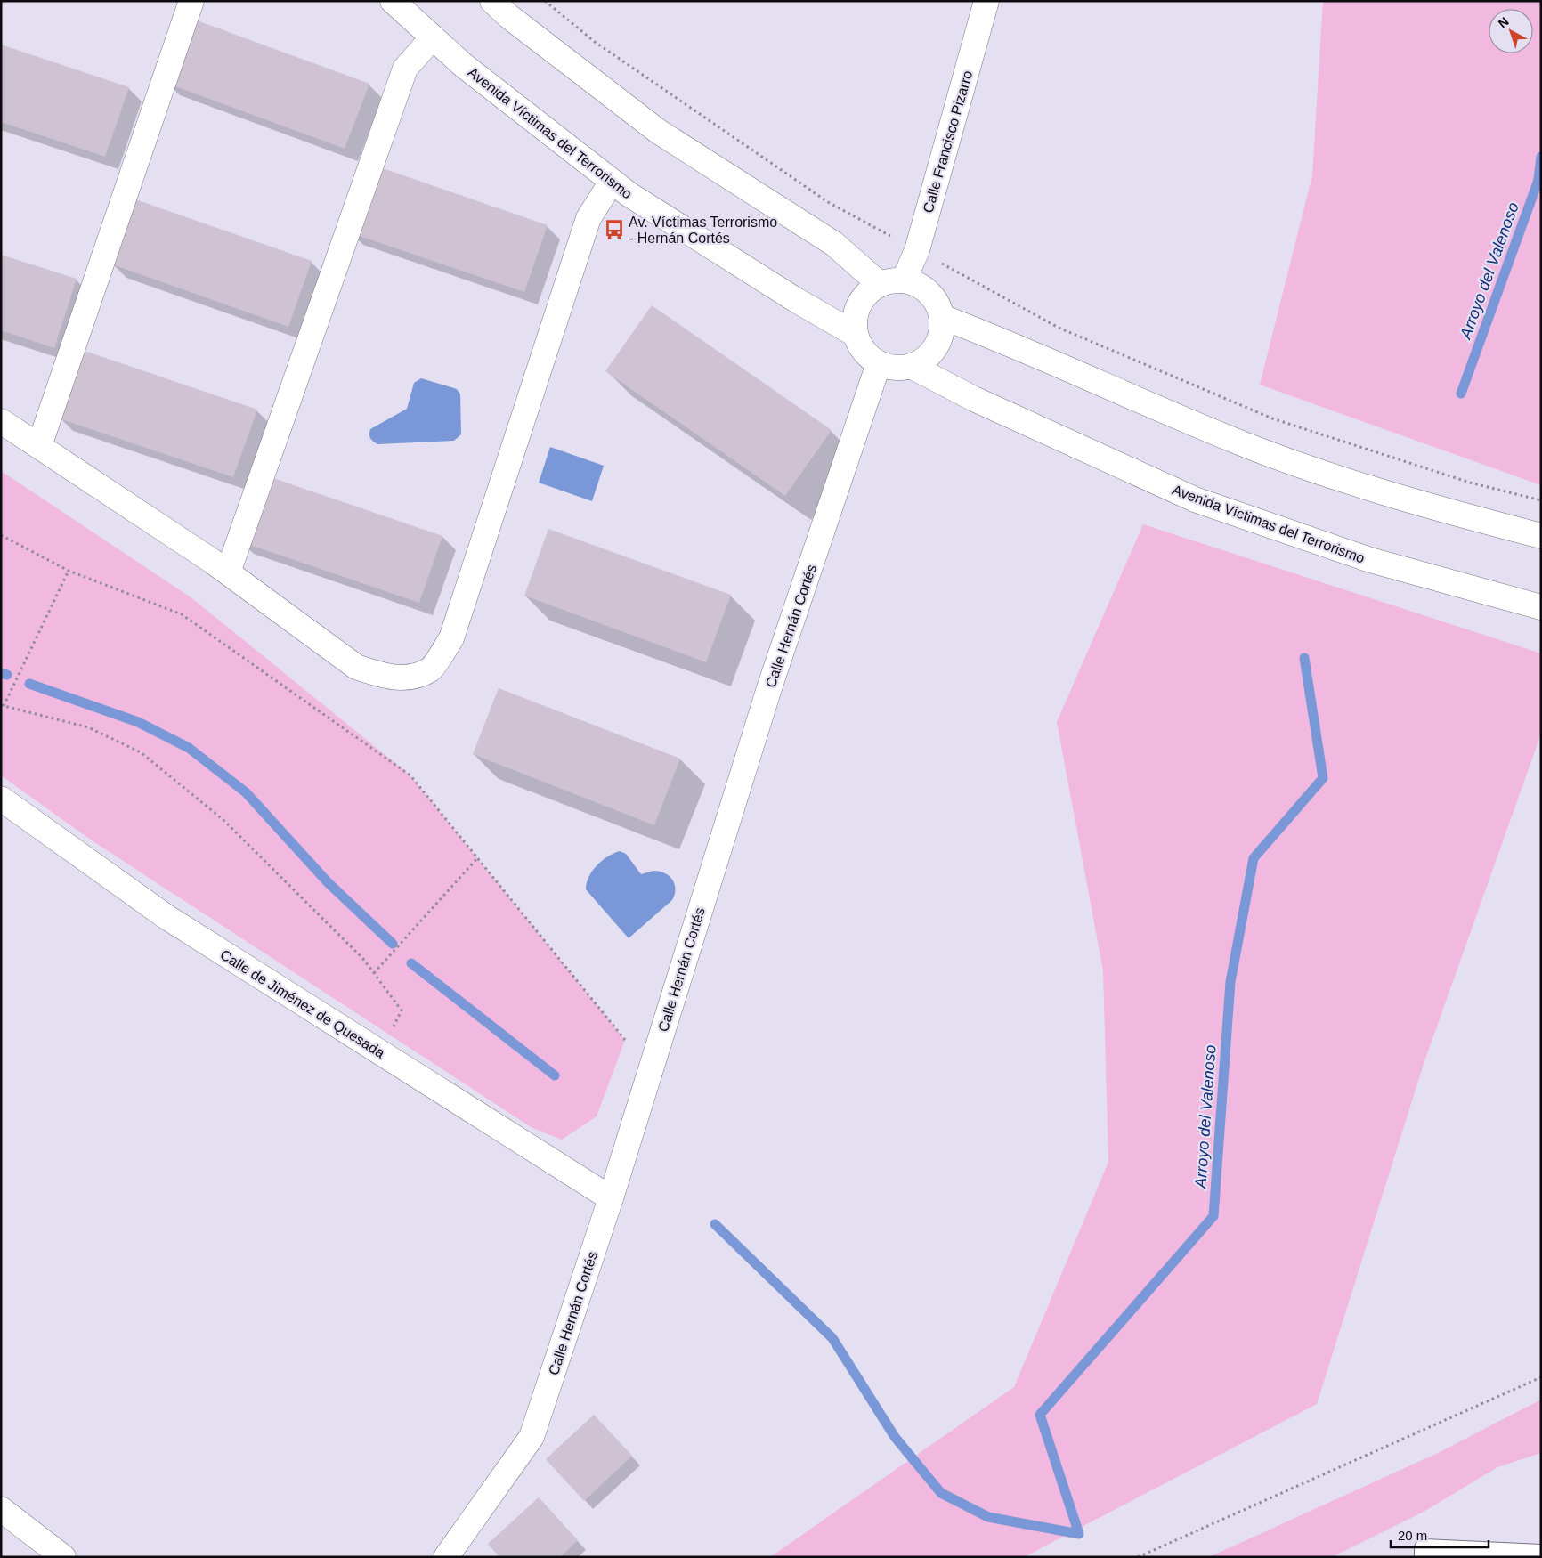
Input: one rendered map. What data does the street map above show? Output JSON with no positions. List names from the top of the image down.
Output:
{
  "streets": {
    "street": [
      "Avenida Víctimas del Terrorismo",
      "Calle Francisco Pizarro",
      "Calle Hernán Cortés",
      "Calle de Jiménez de Quesada"
    ]
  },
  "crossings": [
    ["Avenida Víctimas del Terrorismo", "Calle Francisco Pizarro"],
    ["Avenida Víctimas del Terrorismo", "Calle Hernán Cortés"],
    ["Calle Francisco Pizarro", "Calle Hernán Cortés"],
    ["Calle Hernán Cortés", "Calle de Jiménez de Quesada"]
  ],
  "water": ["Arroyo del Valenoso"],
  "places": {
    "bus stop": ["Av. Víctimas Terrorismo - Hernán Cortés"]
  },
  "scale_bar": "20 m",
  "north": "top left"
}
